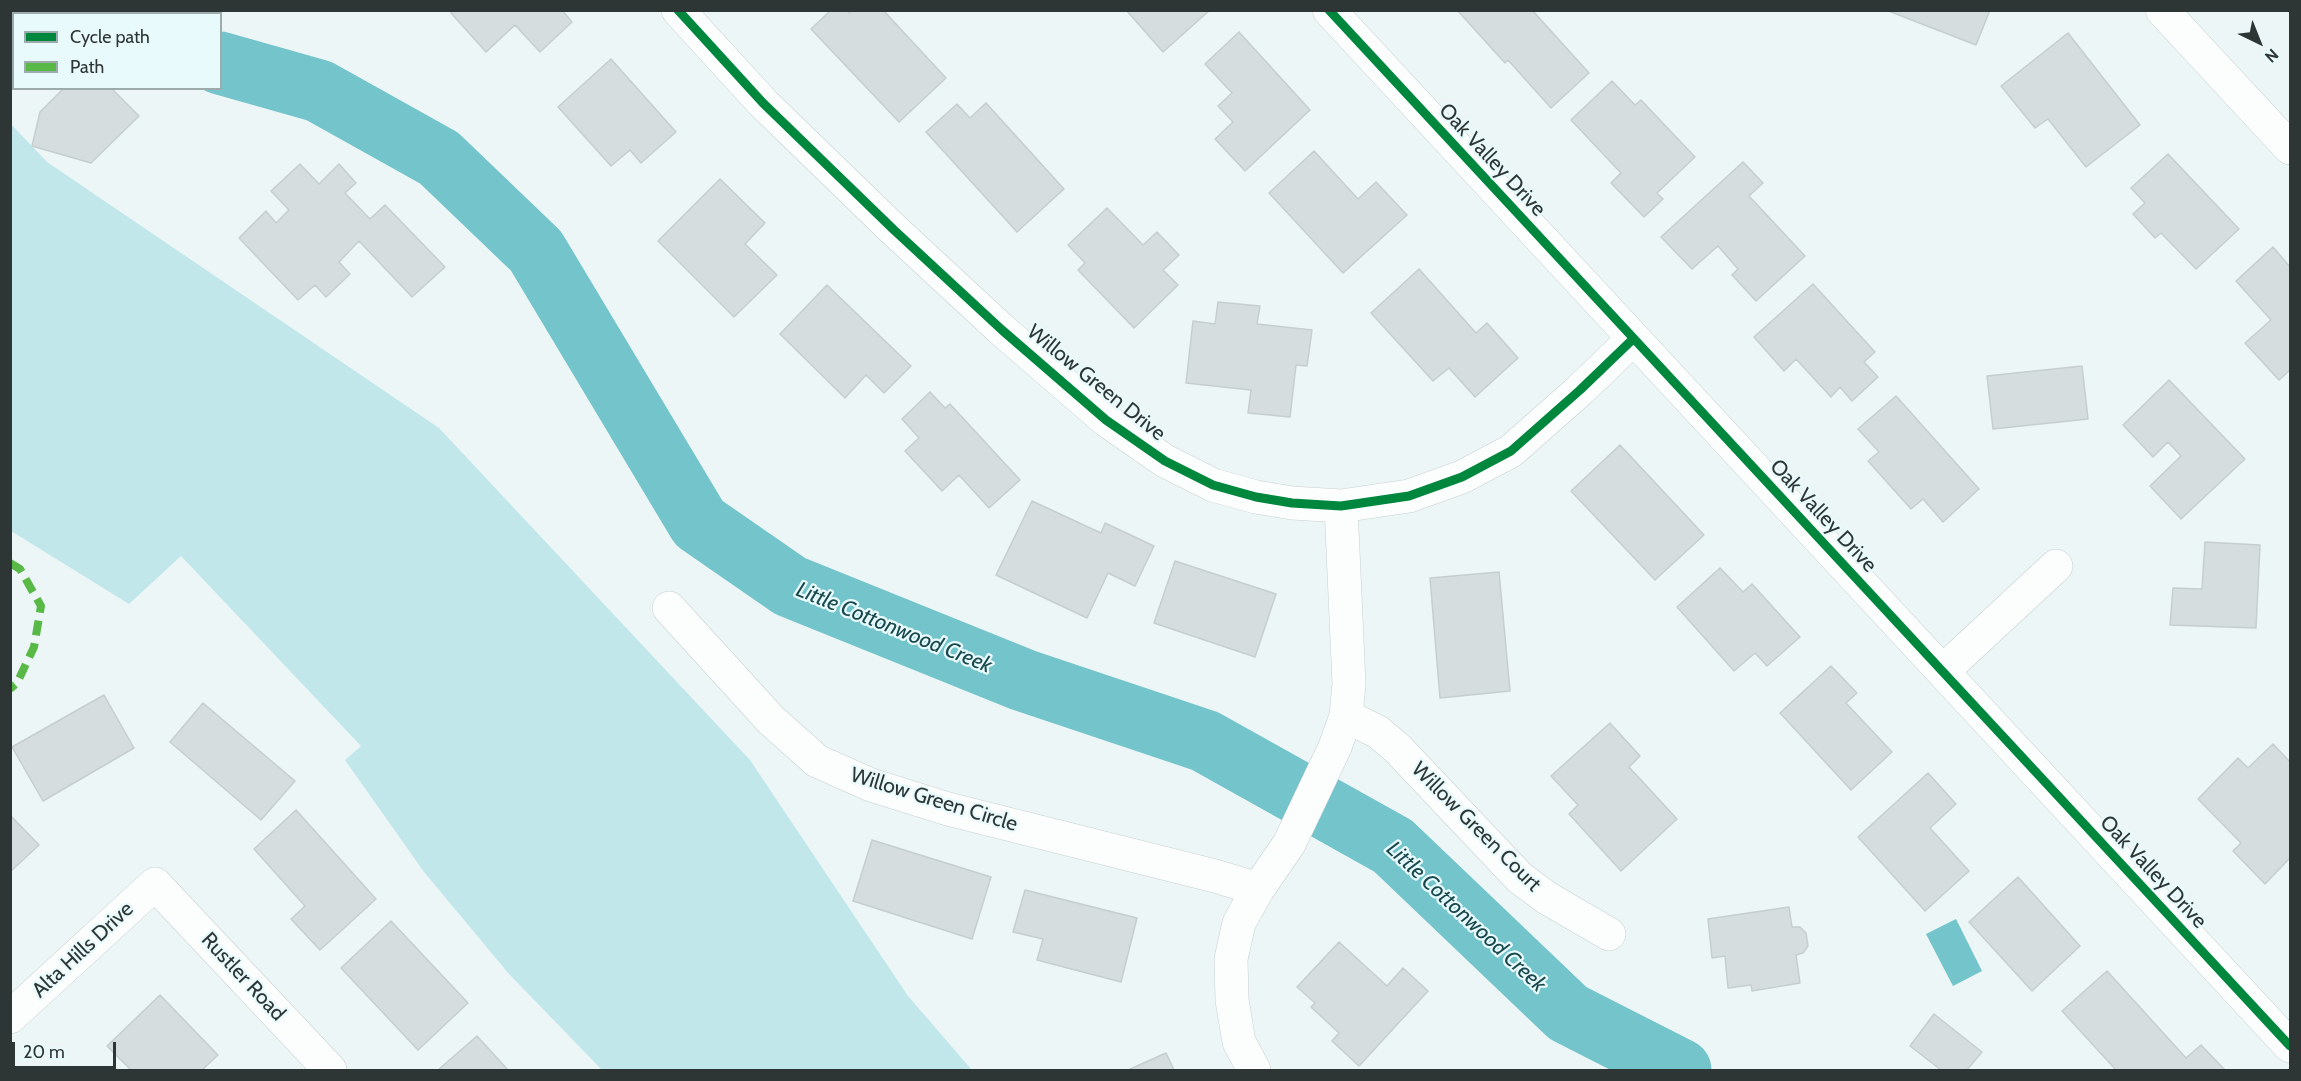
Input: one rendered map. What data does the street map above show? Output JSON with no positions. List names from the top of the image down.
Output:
{
  "streets": {
    "street": [
      "Oak Valley Drive",
      "Willow Green Drive",
      "Willow Green Circle",
      "Willow Green Court",
      "Alta Hills Drive",
      "Rustler Road"
    ]
  },
  "crossings": [
    ["Oak Valley Drive", "Willow Green Drive"],
    ["Alta Hills Drive", "Rustler Road"]
  ],
  "water": ["Little Cottonwood Creek"],
  "legend": ["Cycle path", "Path"],
  "scale_bar": "20 m",
  "north": "bottom right"
}
